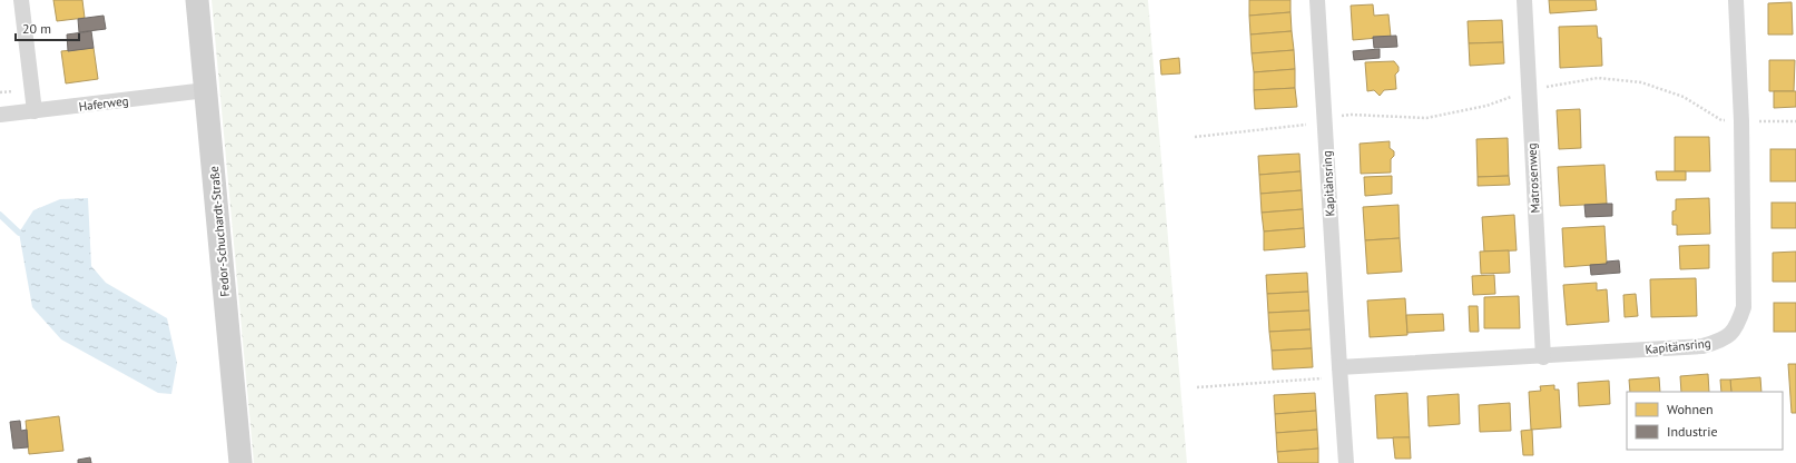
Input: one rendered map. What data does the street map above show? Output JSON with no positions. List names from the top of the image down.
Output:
{
  "streets": {
    "street": [
      "Haferweg",
      "Matrosenweg",
      "Kapitänsring",
      "Fedor-Schuchardt-Straße"
    ]
  },
  "crossings": [
    ["Haferweg", "Fedor-Schuchardt-Straße"],
    ["Matrosenweg", "Kapitänsring"]
  ],
  "legend": ["Wohnen", "Industrie"],
  "scale_bar": "20 m"
}
